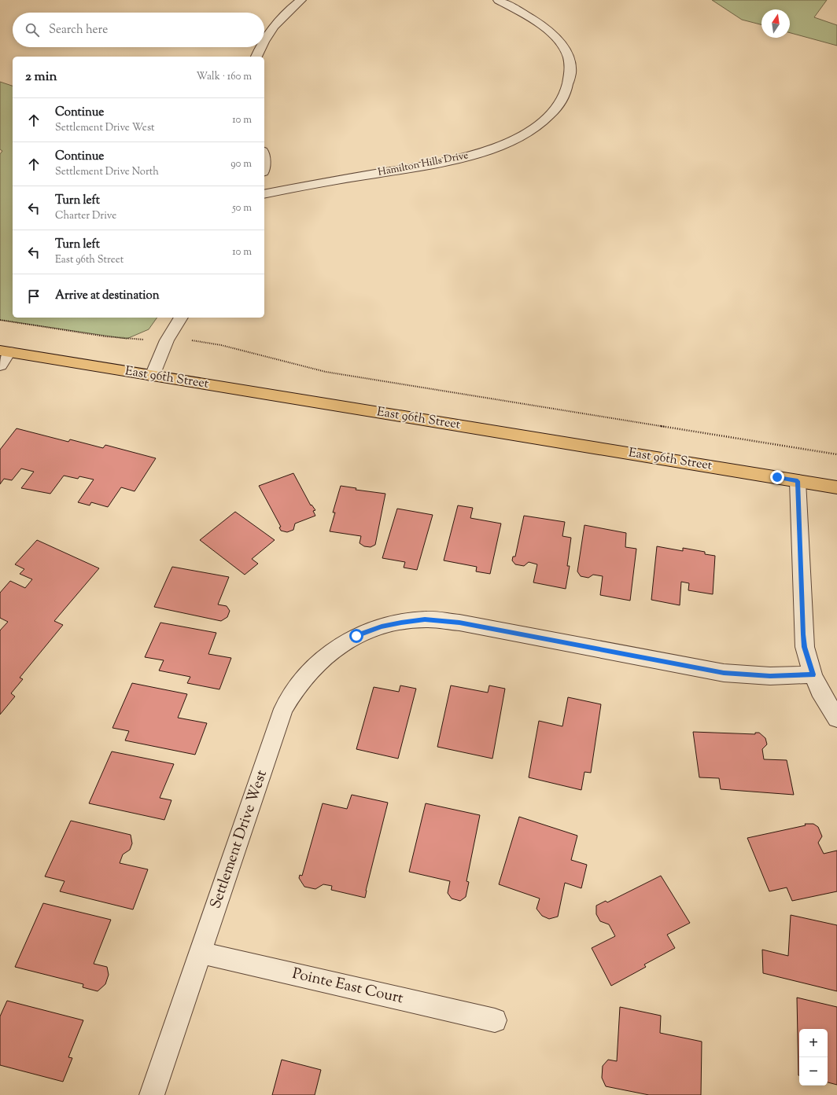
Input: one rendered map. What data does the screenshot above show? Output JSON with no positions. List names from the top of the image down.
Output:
{
  "streets": {
    "main road": ["East 96th Street"],
    "street": ["Hamilton Hills Drive", "Settlement Drive West", "Pointe East Court"]
  },
  "crossings": [
    ["Settlement Drive West", "Pointe East Court"]
  ],
  "north": "top",
  "page": {
    "search": "Search here",
    "heading": ["2 min", "Walk · 160 m"],
    "list": [
      ["Continue", "Settlement Drive West", "10 m"],
      ["Continue", "Settlement Drive North", "90 m"],
      ["Turn left", "Charter Drive", "50 m"],
      ["Turn left", "East 96th Street", "10 m"],
      "Arrive at destination"
    ],
    "map_buttons": ["+", "−"]
  }
}
